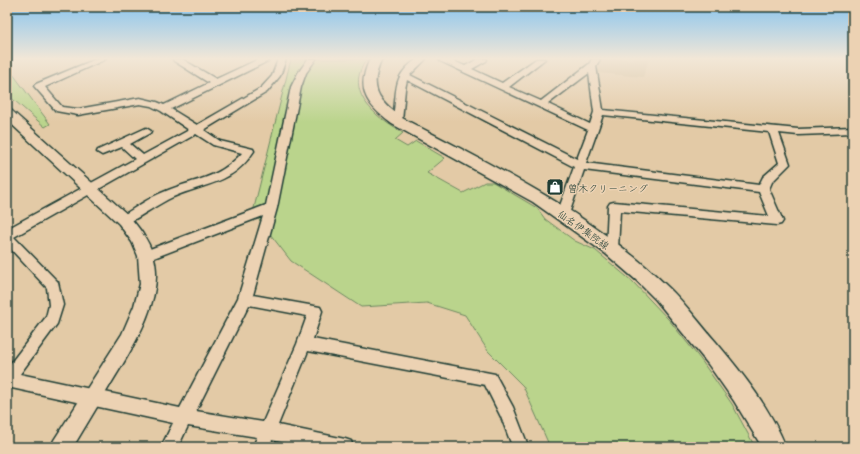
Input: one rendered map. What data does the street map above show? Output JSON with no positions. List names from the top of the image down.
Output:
{
  "streets": {
    "main road": ["仙名伊集院線"]
  },
  "places": {
    "shop": ["曽木クリーニング"]
  }
}
